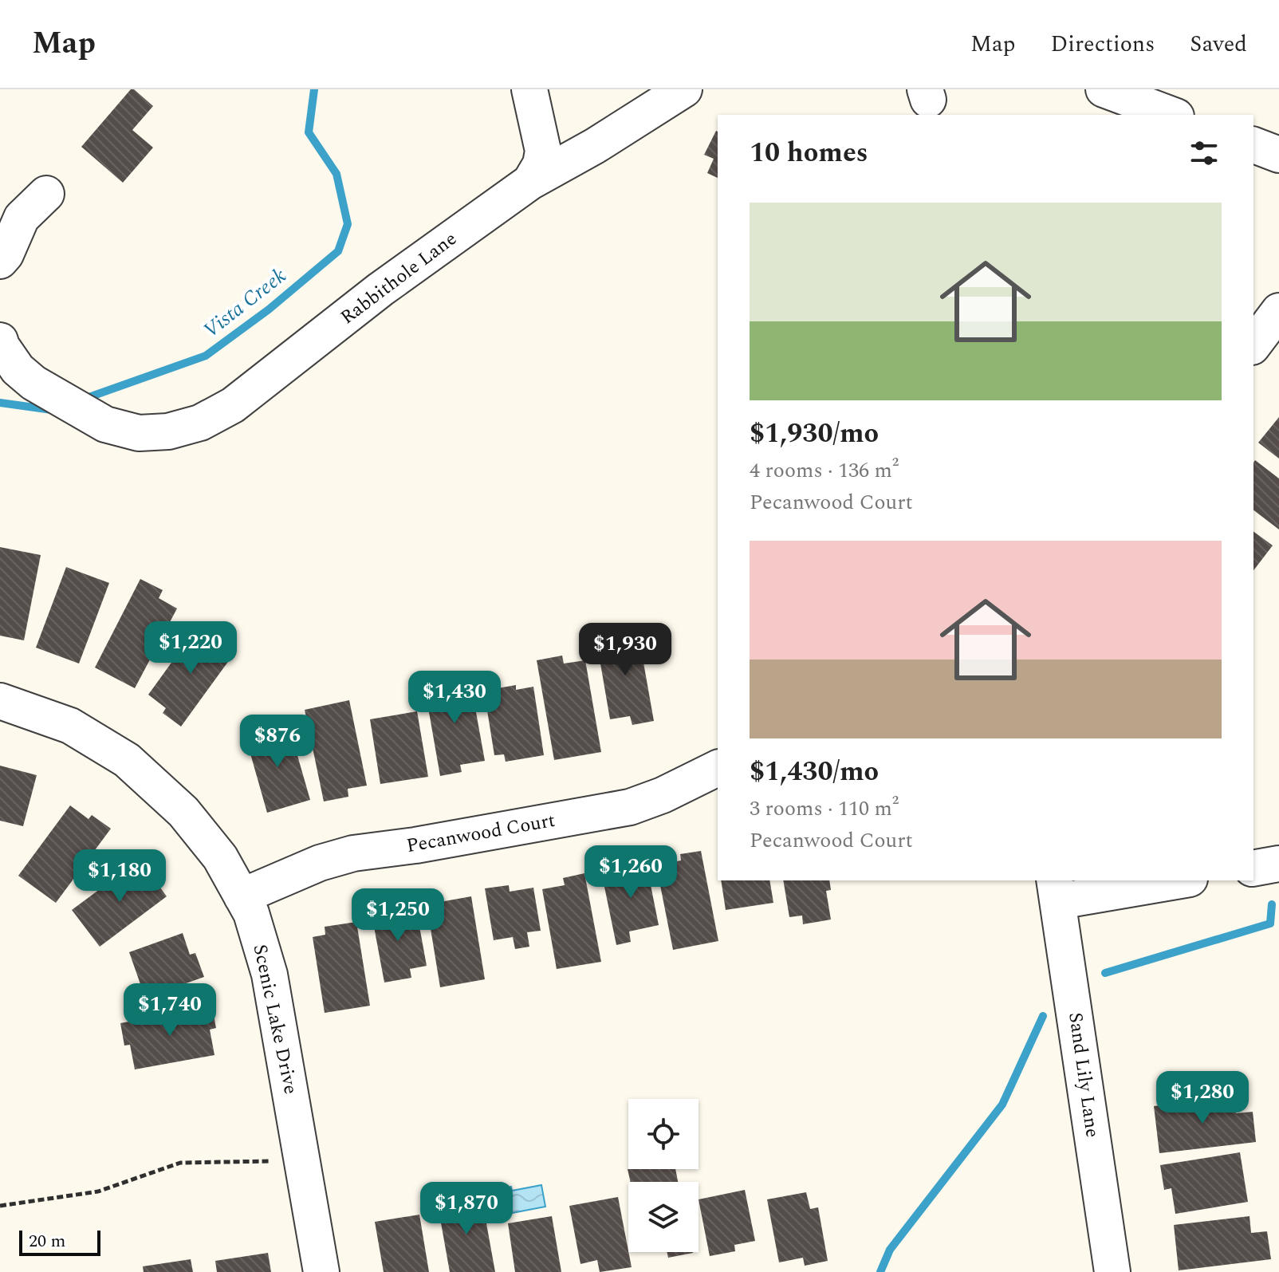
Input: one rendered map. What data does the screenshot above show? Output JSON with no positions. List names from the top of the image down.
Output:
{
  "streets": {
    "street": [
      "Rabbithole Lane",
      "Pecanwood Court",
      "Scenic Lake Drive",
      "Sand Lily Lane"
    ]
  },
  "crossings": [
    ["Pecanwood Court", "Scenic Lake Drive"]
  ],
  "water": ["Vista Creek"],
  "scale_bar": "20 m",
  "page": {
    "header": "Map",
    "nav": ["Map", "Directions", "Saved"],
    "heading": "10 homes",
    "list": [
      {
        "name": "$1,930/mo",
        "note": "4 rooms · 136 m² · Pecanwood Court"
      },
      {
        "name": "$1,430/mo",
        "note": "3 rooms · 110 m² · Pecanwood Court"
      }
    ],
    "price": [
      "$1,220",
      "$1,930",
      "$1,430",
      "$876",
      "$1,260",
      "$1,180",
      "$1,250",
      "$1,740",
      "$1,280",
      "$1,870"
    ],
    "scale": "20 m"
  }
}
